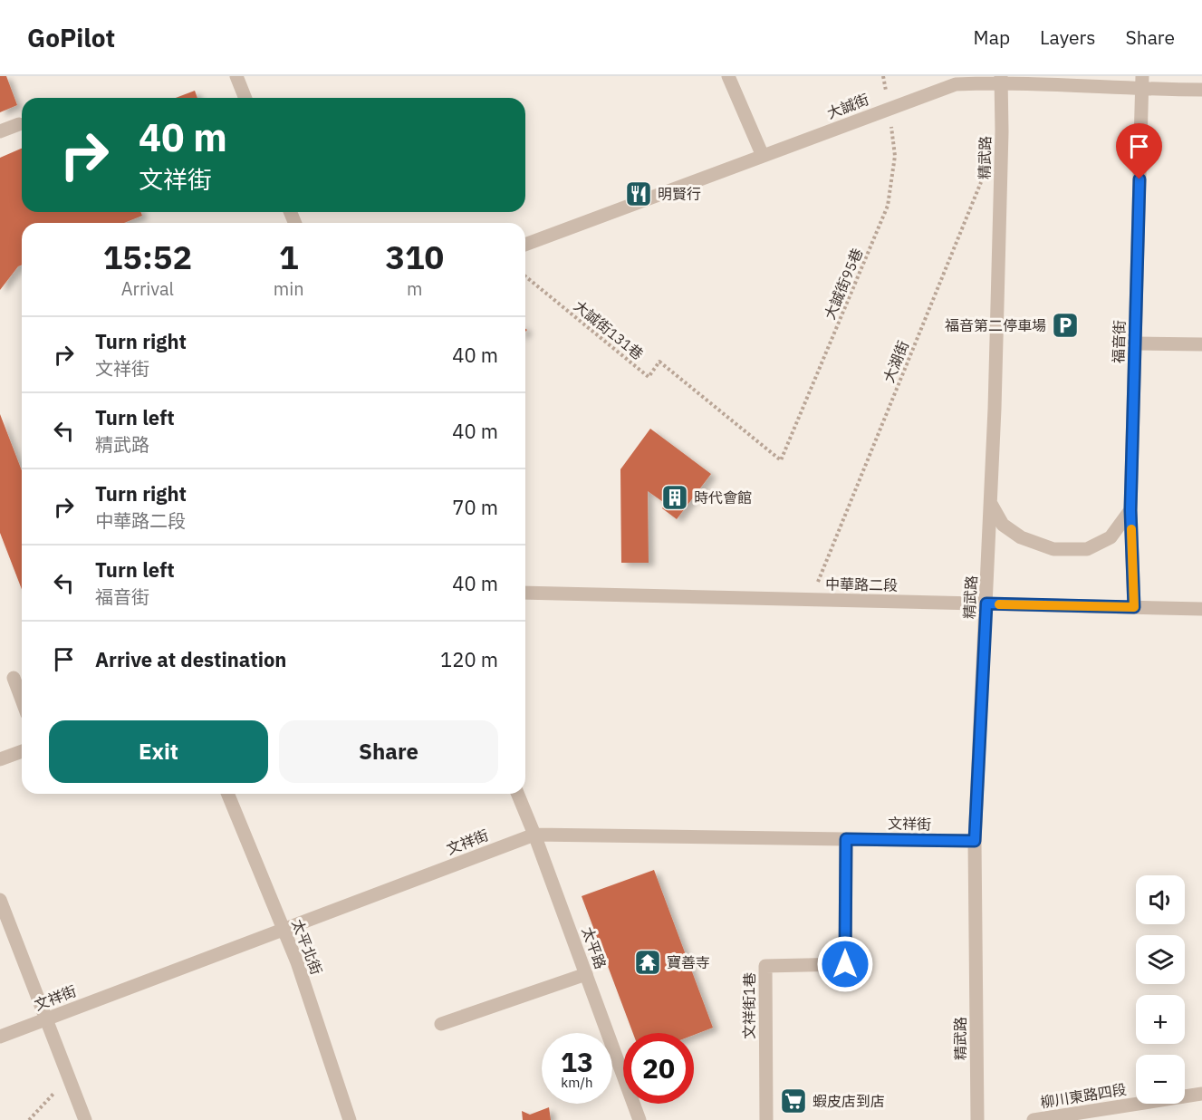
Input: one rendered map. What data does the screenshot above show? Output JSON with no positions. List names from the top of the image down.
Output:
{
  "streets": {
    "street": [
      "大誠街",
      "精武路",
      "福音街",
      "中華路二段",
      "文祥街",
      "太平北街",
      "太平路",
      "文祥街1巷",
      "柳川東路四段"
    ],
    "path": ["大誠街95巷", "大誠街131巷", "大湖街"]
  },
  "crossings": [
    ["大誠街", "精武路"],
    ["大誠街", "大誠街95巷"],
    ["大誠街", "福音街"],
    ["精武路", "中華路二段"],
    ["精武路", "文祥街"],
    ["大誠街95巷", "大誠街131巷"],
    ["福音街", "中華路二段"],
    ["大湖街", "中華路二段"],
    ["文祥街", "太平北街"],
    ["文祥街", "太平路"],
    ["文祥街", "文祥街1巷"]
  ],
  "places": {
    "restaurant": ["明賢行"],
    "parking": ["福音第二停車場"],
    "building": ["時代會館"],
    "temple": ["寶善寺"],
    "supermarket": ["蝦皮店到店"]
  },
  "page": {
    "header": "GoPilot",
    "nav": ["Map", "Layers", "Share"],
    "turn": ["40 m", "文祥街"],
    "eta": [
      "15:52",
      "Arrival",
      "1",
      "min",
      "310",
      "m"
    ],
    "list": [
      {
        "name": "Turn right",
        "note": "文祥街",
        "value": "40 m"
      },
      {
        "name": "Turn left",
        "note": "精武路",
        "value": "40 m"
      },
      {
        "name": "Turn right",
        "note": "中華路二段",
        "value": "70 m"
      },
      {
        "name": "Turn left",
        "note": "福音街",
        "value": "40 m"
      },
      {
        "name": "Arrive at destination",
        "value": "120 m"
      }
    ],
    "buttons": ["Exit", "Share"],
    "map_buttons": ["+", "−"],
    "speed": "13 km/h",
    "limit": "20"
  }
}
